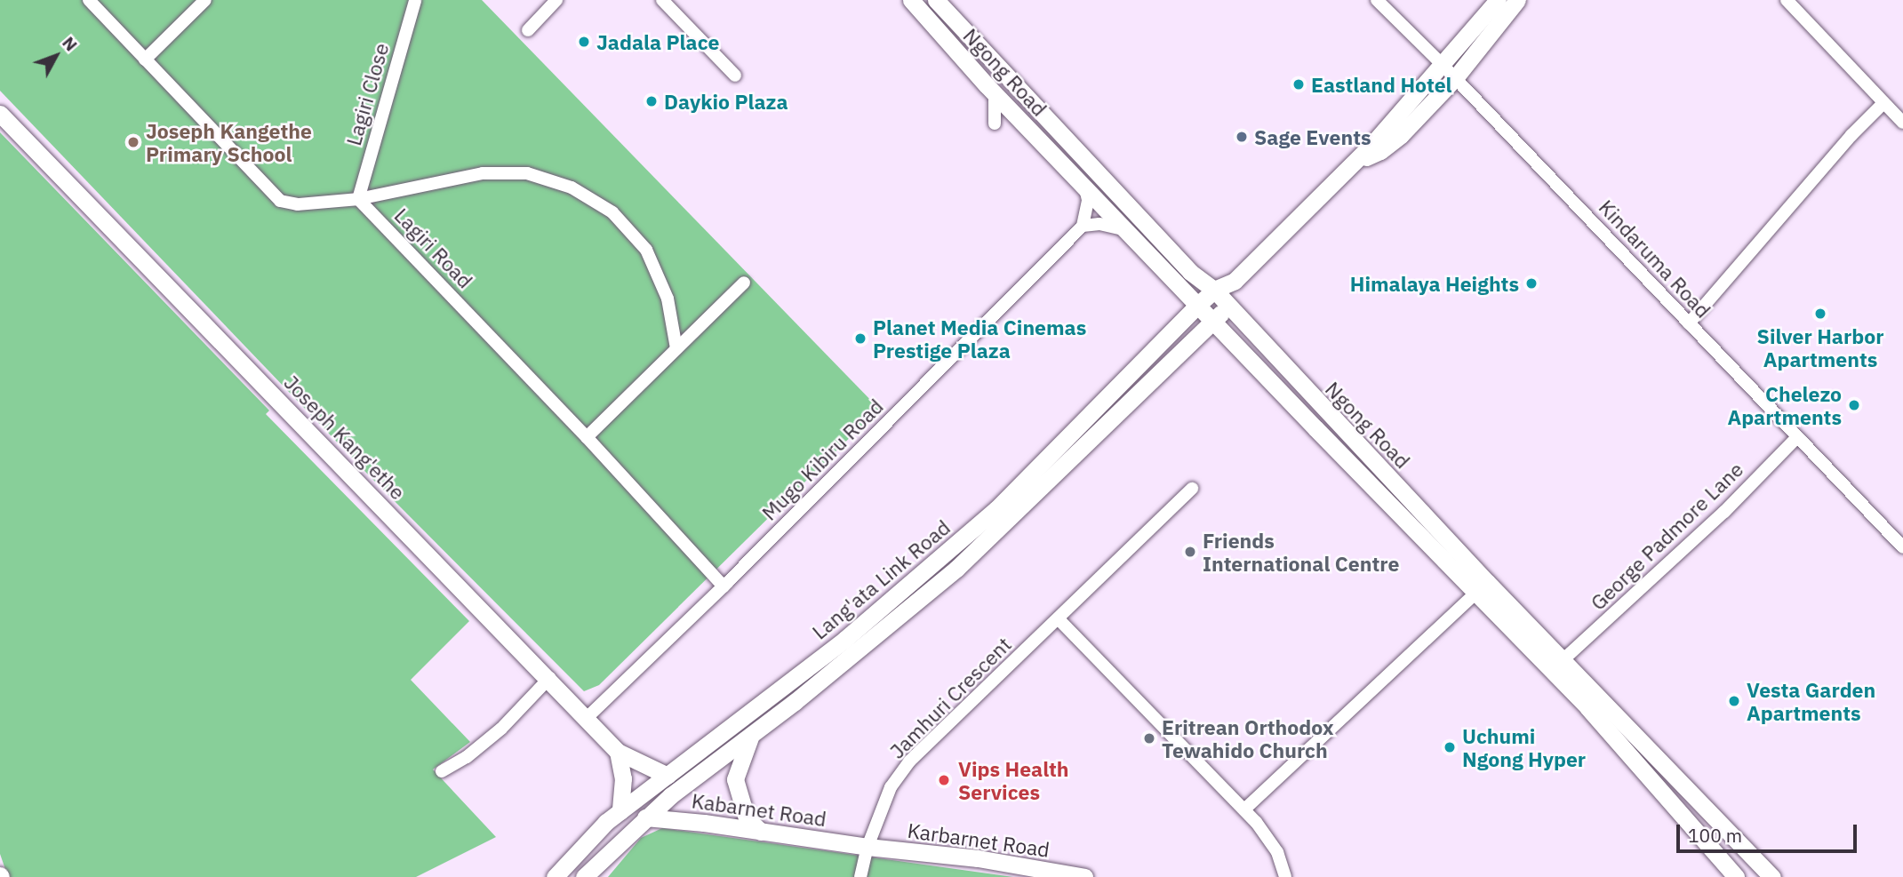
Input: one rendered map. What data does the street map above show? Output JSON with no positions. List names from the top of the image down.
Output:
{
  "streets": {
    "main road": [
      "Ngong Road",
      "Joseph Kang'ethe",
      "Lang'ata Link Road",
      "Kabarnet Road",
      "Karbarnet Road"
    ],
    "street": [
      "Lagiri Close",
      "Lagiri Road",
      "Kindaruma Road",
      "Mugo Kibiru Road",
      "George Padmore Lane",
      "Jamhuri Crescent"
    ]
  },
  "crossings": [
    ["Ngong Road", "George Padmore Lane"],
    ["Ngong Road", "Lang'ata Link Road"],
    ["Lagiri Close", "Lagiri Road"],
    ["Lagiri Road", "Mugo Kibiru Road"],
    ["Kindaruma Road", "George Padmore Lane"],
    ["Joseph Kang'ethe", "Mugo Kibiru Road"],
    ["Joseph Kang'ethe", "Lang'ata Link Road"],
    ["Lang'ata Link Road", "Kabarnet Road"],
    ["Jamhuri Crescent", "Kabarnet Road"],
    ["Jamhuri Crescent", "Karbarnet Road"],
    ["Kabarnet Road", "Karbarnet Road"]
  ],
  "places": [
    "Jadala Place",
    "Eastland Hotel",
    "Daykio Plaza",
    "Sage Events",
    "Joseph Kangethe Primary School",
    "Himalaya Heights",
    "Silver Harbor Apartments",
    "Planet Media Cinemas Prestige Plaza",
    "Chelezo Apartments",
    "Friends International Centre",
    "Vesta Garden Apartments",
    "Eritrean Orthodox Tewahido Church",
    "Uchumi Ngong Hyper",
    "Vips Health Services"
  ],
  "scale_bar": "100 m",
  "north": "top right"
}
